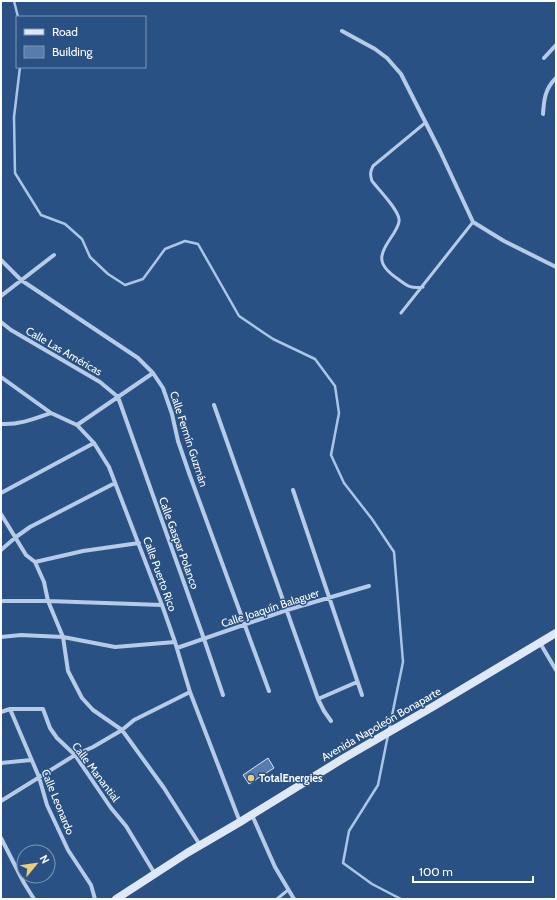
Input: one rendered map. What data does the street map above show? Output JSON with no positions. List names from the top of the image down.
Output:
{
  "streets": {
    "main road": ["Avenida Napoleón Bonaparte"],
    "street": [
      "Calle Las Américas",
      "Calle Fermín Guzmán",
      "Calle Gaspar Polanco",
      "Calle Puerto Rico",
      "Calle Joaquín Balaguer",
      "Calle Manantial",
      "Calle Leonardo"
    ]
  },
  "crossings": [
    ["Calle Las Américas", "Calle Gaspar Polanco"],
    ["Calle Fermín Guzmán", "Calle Joaquín Balaguer"],
    ["Calle Gaspar Polanco", "Calle Joaquín Balaguer"],
    ["Calle Puerto Rico", "Calle Joaquín Balaguer"],
    ["Calle Puerto Rico", "Avenida Napoleón Bonaparte"],
    ["Avenida Napoleón Bonaparte", "Calle Manantial"],
    ["Calle Manantial", "Calle Leonardo"]
  ],
  "places": ["TotalEnergies"],
  "legend": ["Road", "Building"],
  "scale_bar": "100 m",
  "north": "top right"
}
